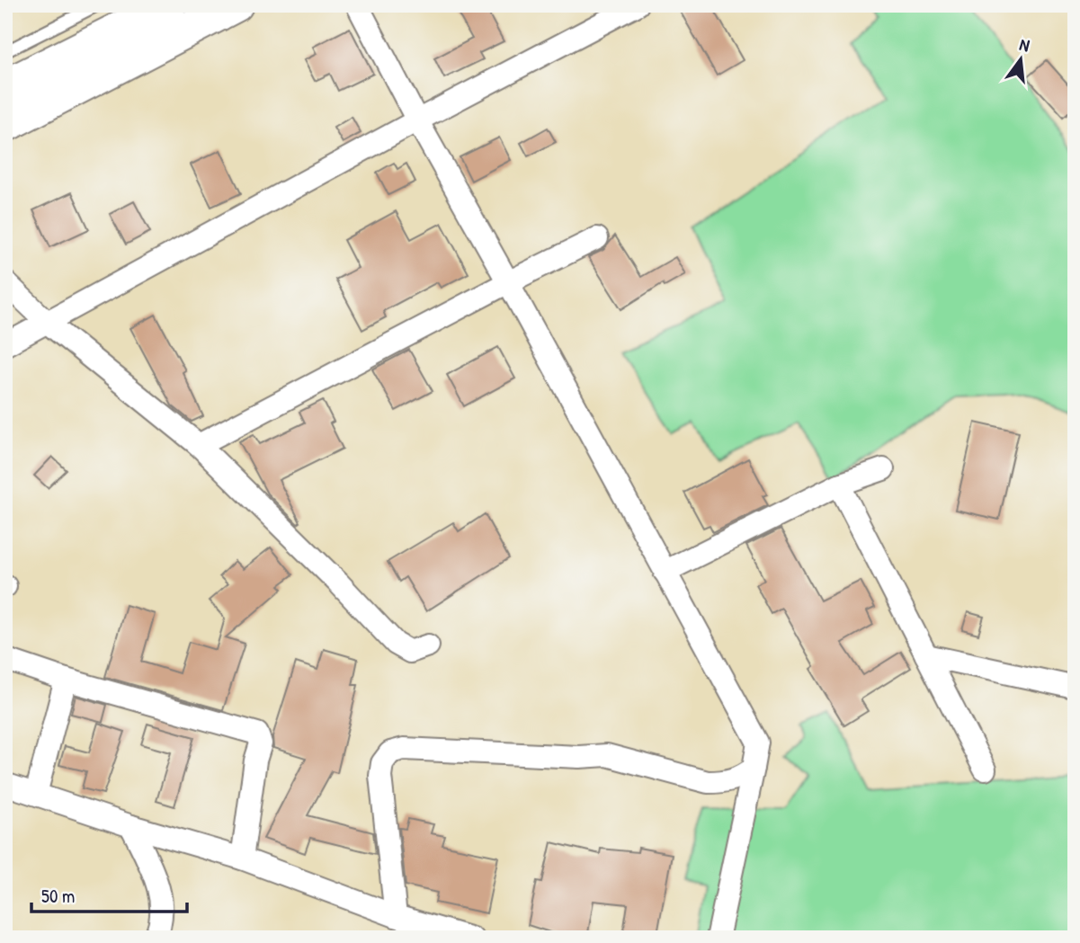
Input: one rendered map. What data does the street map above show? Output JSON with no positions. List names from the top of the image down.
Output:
{
  "scale_bar": "50 m",
  "north": "top"
}
